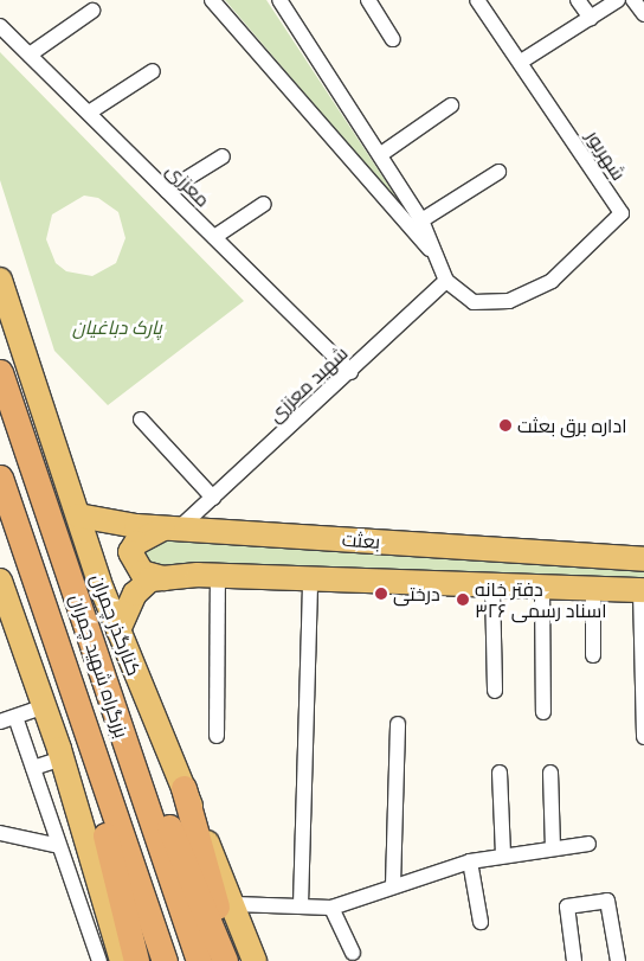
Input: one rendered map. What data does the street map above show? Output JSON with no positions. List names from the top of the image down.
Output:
{
  "streets": {
    "highway": ["بزرگراه شهید چمران"],
    "main road": ["بعثت", "کنارگذر چمران"],
    "street": ["شهریور", "معززی", "شهید معززی"]
  },
  "crossings": [
    ["شهریور", "شهید معززی"],
    ["معززی", "شهید معززی"],
    ["شهید معززی", "بعثت"],
    ["بعثت", "کنارگذر چمران"]
  ],
  "parks": ["پارک دباغیان"],
  "places": ["اداره برق بعثت", "درختی", "دفتر خانه اسناد رسمی ۳۲۶"]
}
